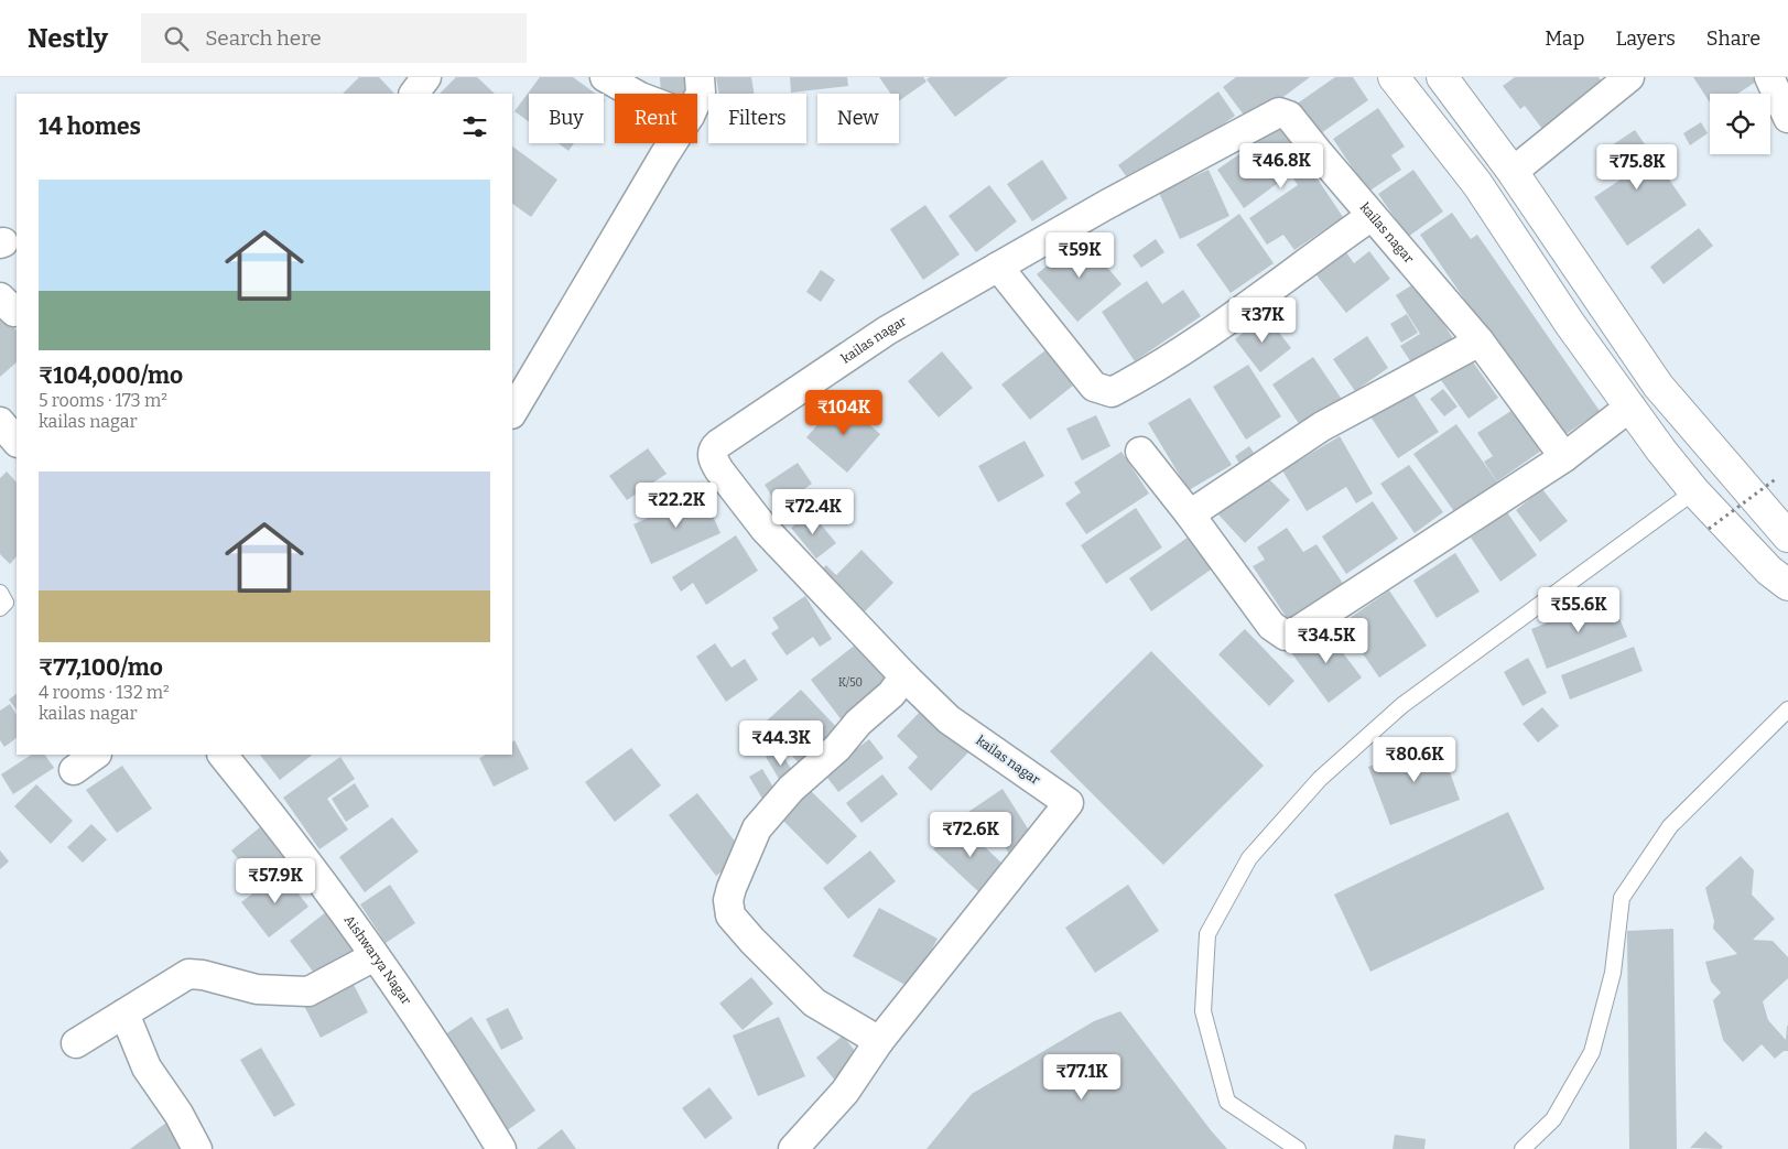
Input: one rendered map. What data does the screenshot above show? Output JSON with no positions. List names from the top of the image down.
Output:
{
  "streets": {
    "street": ["kailas nagar", "Aishwarya Nagar"]
  },
  "house_numbers": ["K/50"],
  "page": {
    "header": "Nestly",
    "search": "Search here",
    "nav": ["Map", "Layers", "Share"],
    "chip": [
      "Buy",
      "Rent",
      "Filters",
      "New"
    ],
    "heading": "14 homes",
    "price": [
      "₹46.8K",
      "₹75.8K",
      "₹59K",
      "₹37K",
      "₹104K",
      "₹22.2K",
      "₹72.4K",
      "₹55.6K",
      "₹34.5K",
      "₹44.3K",
      "₹80.6K",
      "₹72.6K",
      "₹57.9K",
      "₹77.1K"
    ],
    "list": [
      {
        "name": "₹104,000/mo",
        "note": "5 rooms · 173 m² · kailas nagar"
      },
      {
        "name": "₹77,100/mo",
        "note": "4 rooms · 132 m² · kailas nagar"
      }
    ]
  }
}
